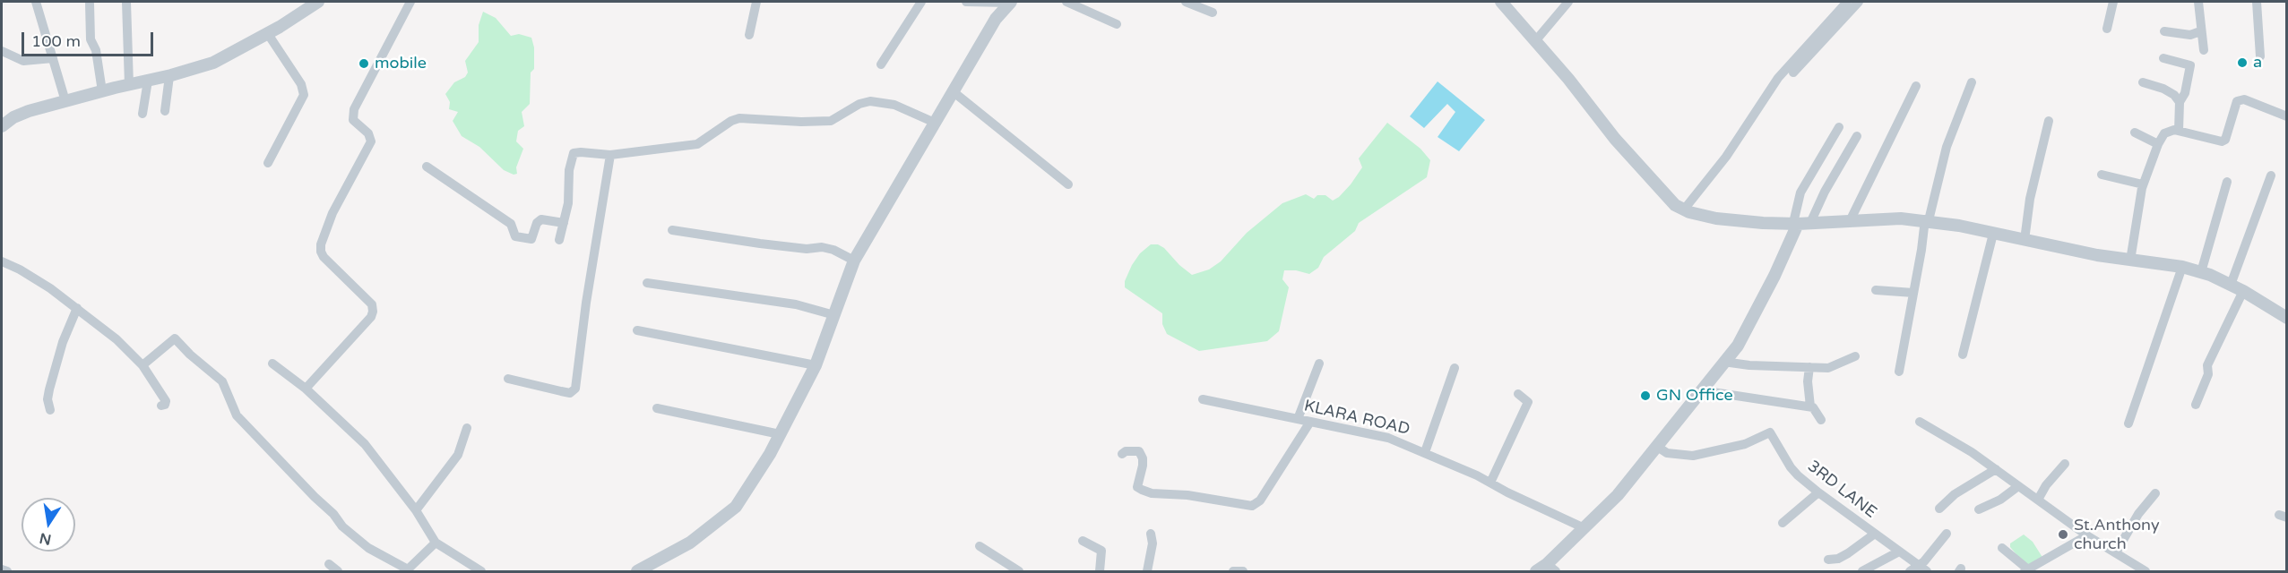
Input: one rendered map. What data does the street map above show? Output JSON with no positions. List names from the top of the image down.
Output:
{
  "streets": {
    "street": ["KLARA ROAD", "3RD LANE"]
  },
  "places": [
    "a",
    "mobile",
    "GN Office",
    "St.Anthony church"
  ],
  "scale_bar": "100 m",
  "north": "bottom"
}
